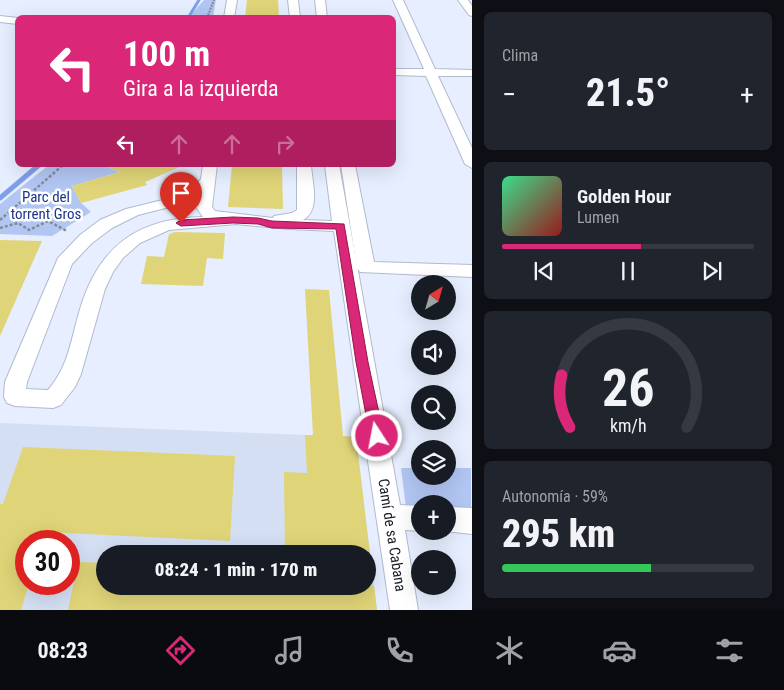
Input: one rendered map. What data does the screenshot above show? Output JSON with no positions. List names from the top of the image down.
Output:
{
  "streets": {
    "street": ["Camí de sa Cabana"]
  },
  "parks": ["Parc del torrent Gros"],
  "north": "top right",
  "page": {
    "tile": [
      "Clima",
      ["Autonomía · 59%", "295 km"]
    ],
    "turn": ["100 m", "Gira a la izquierda"],
    "heat": ["−", "21.5°", "+"],
    "song": ["Golden Hour", "Lumen"],
    "map_buttons": ["+", "−"],
    "limit": "30",
    "trip": "08:24 · 1 min · 170 m",
    "tabs": "08:23",
    "gauge": ["26", "km/h"]
  }
}
